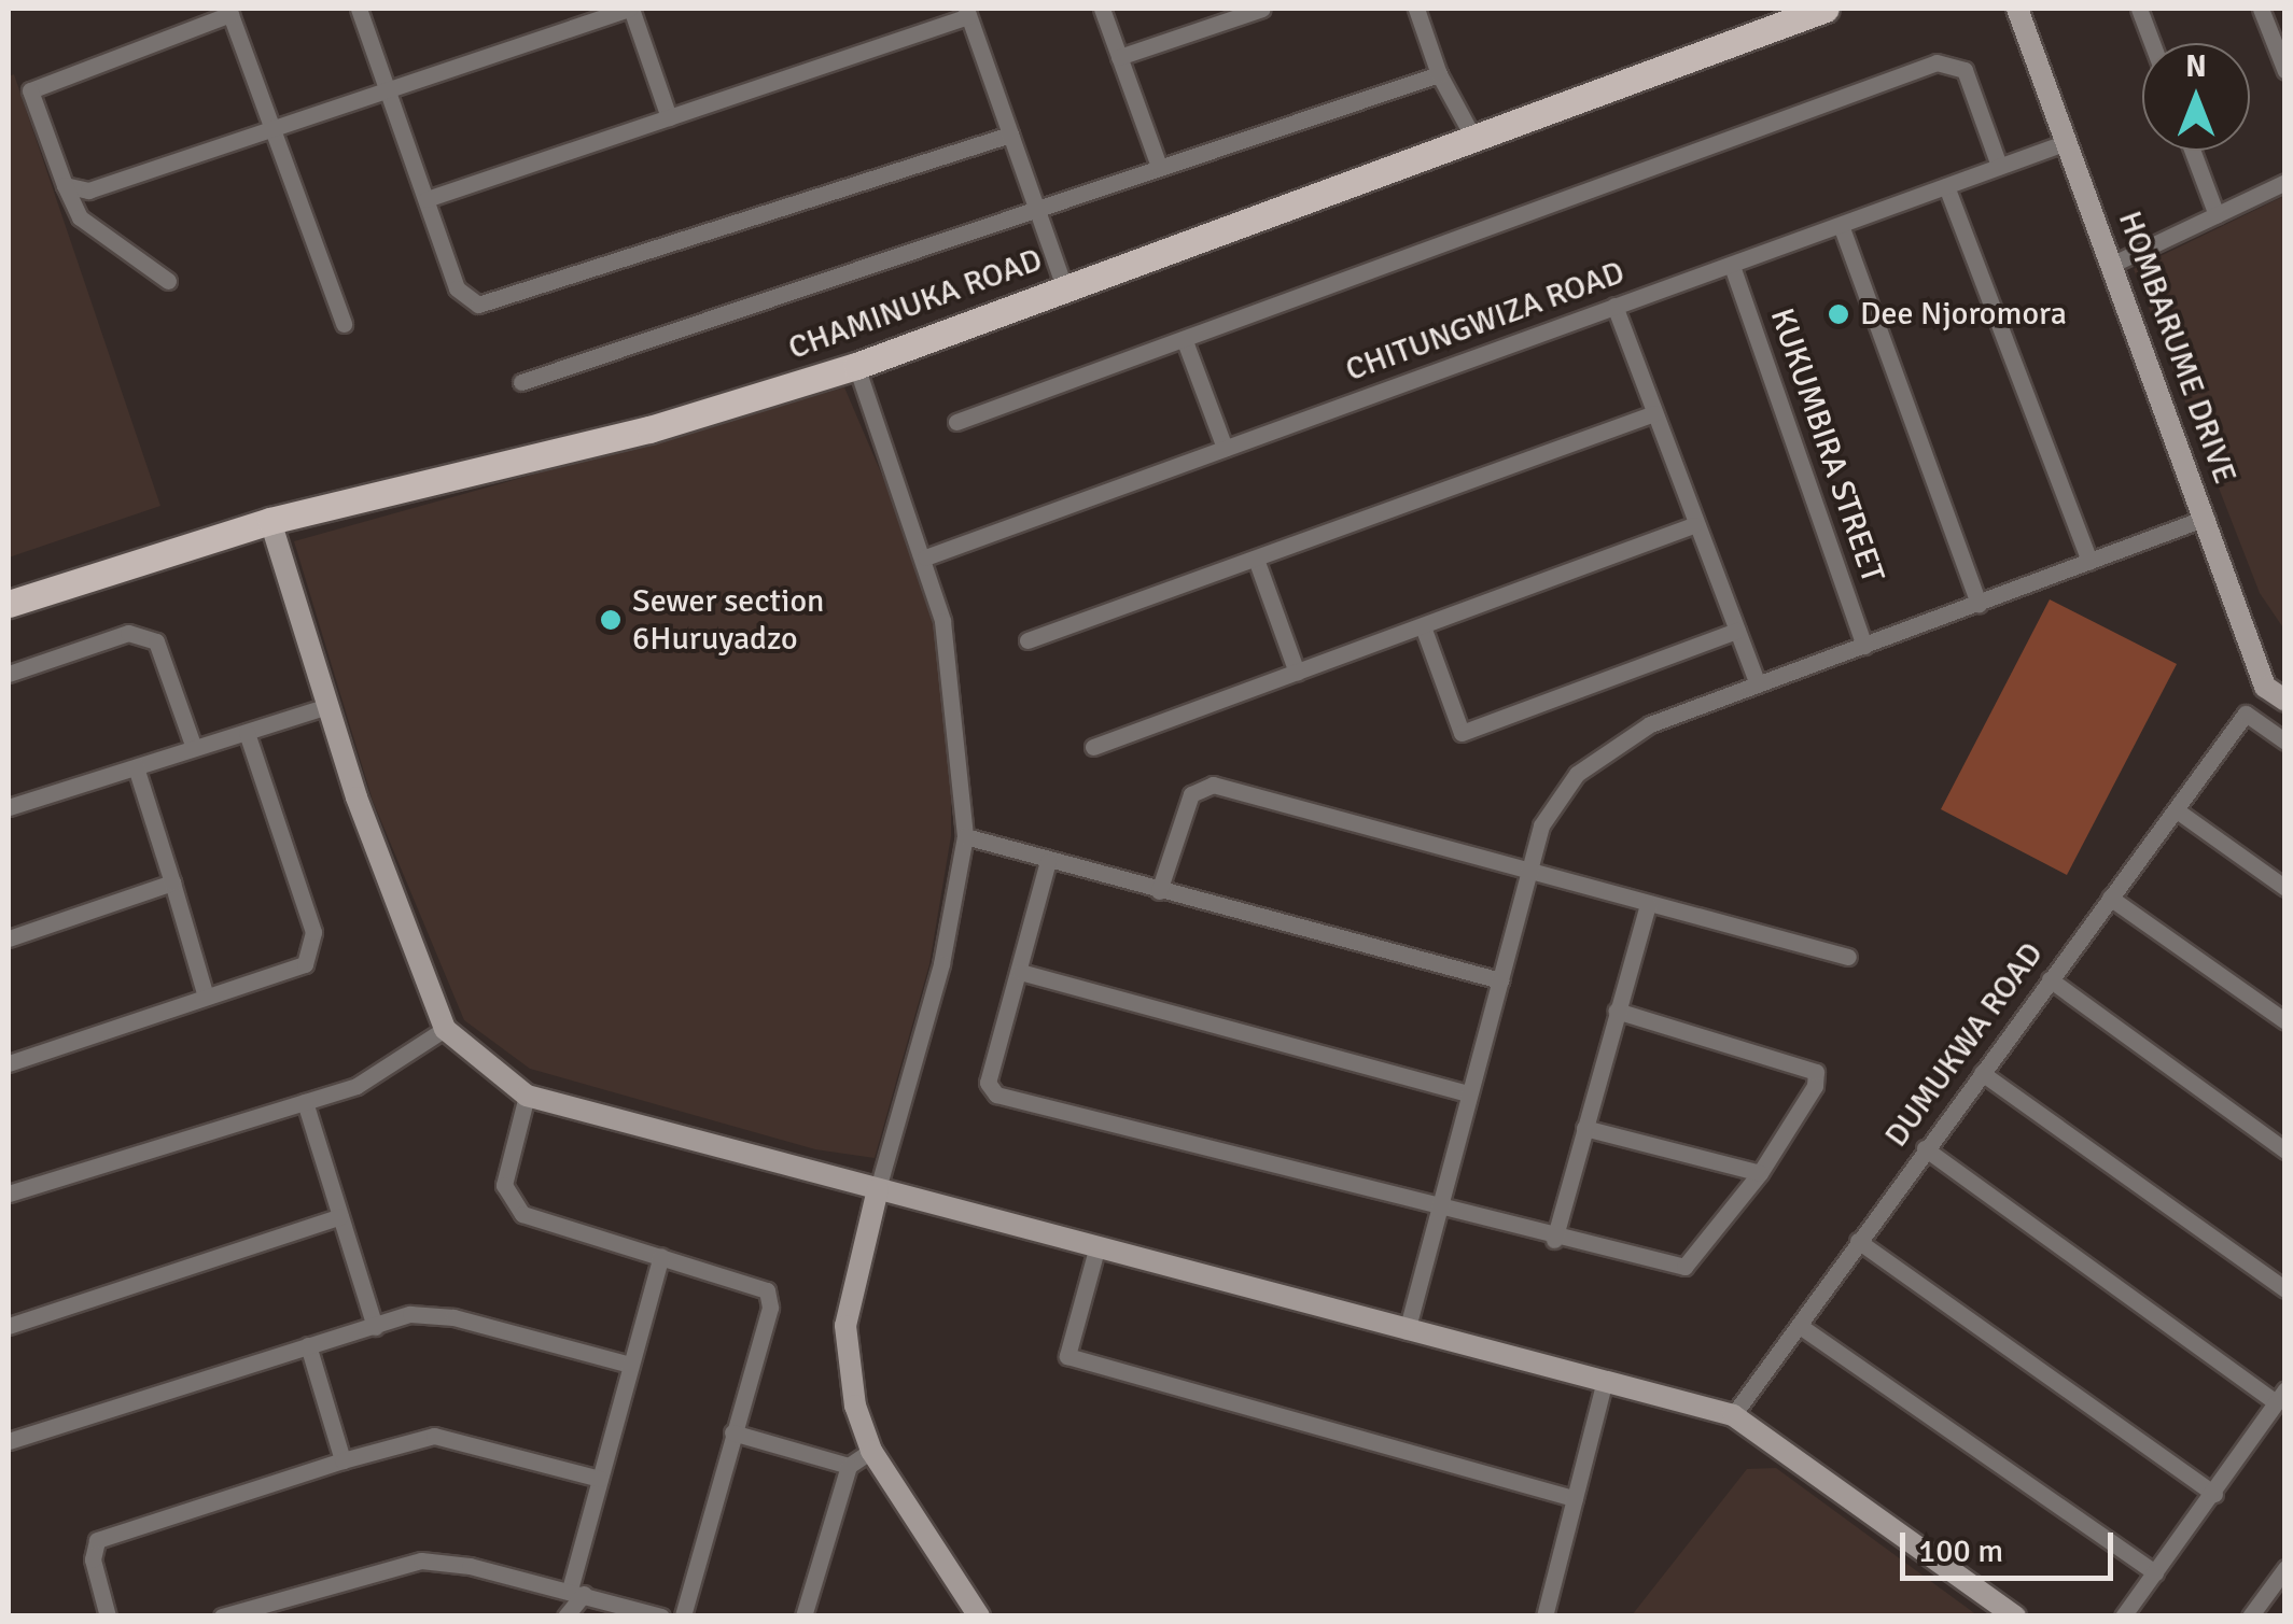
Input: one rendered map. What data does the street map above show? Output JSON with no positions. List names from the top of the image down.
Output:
{
  "streets": {
    "main road": ["CHAMINUKA ROAD"],
    "street": [
      "CHITUNGWIZA ROAD",
      "HOMBARUME DRIVE",
      "KUKUMBIRA STREET",
      "DUMUKWA ROAD"
    ]
  },
  "crossings": [
    ["CHITUNGWIZA ROAD", "HOMBARUME DRIVE"],
    ["CHITUNGWIZA ROAD", "KUKUMBIRA STREET"]
  ],
  "places": ["Dee Njoromora", "Sewer section 6Huruyadzo"],
  "scale_bar": "100 m",
  "north": "top"
}
